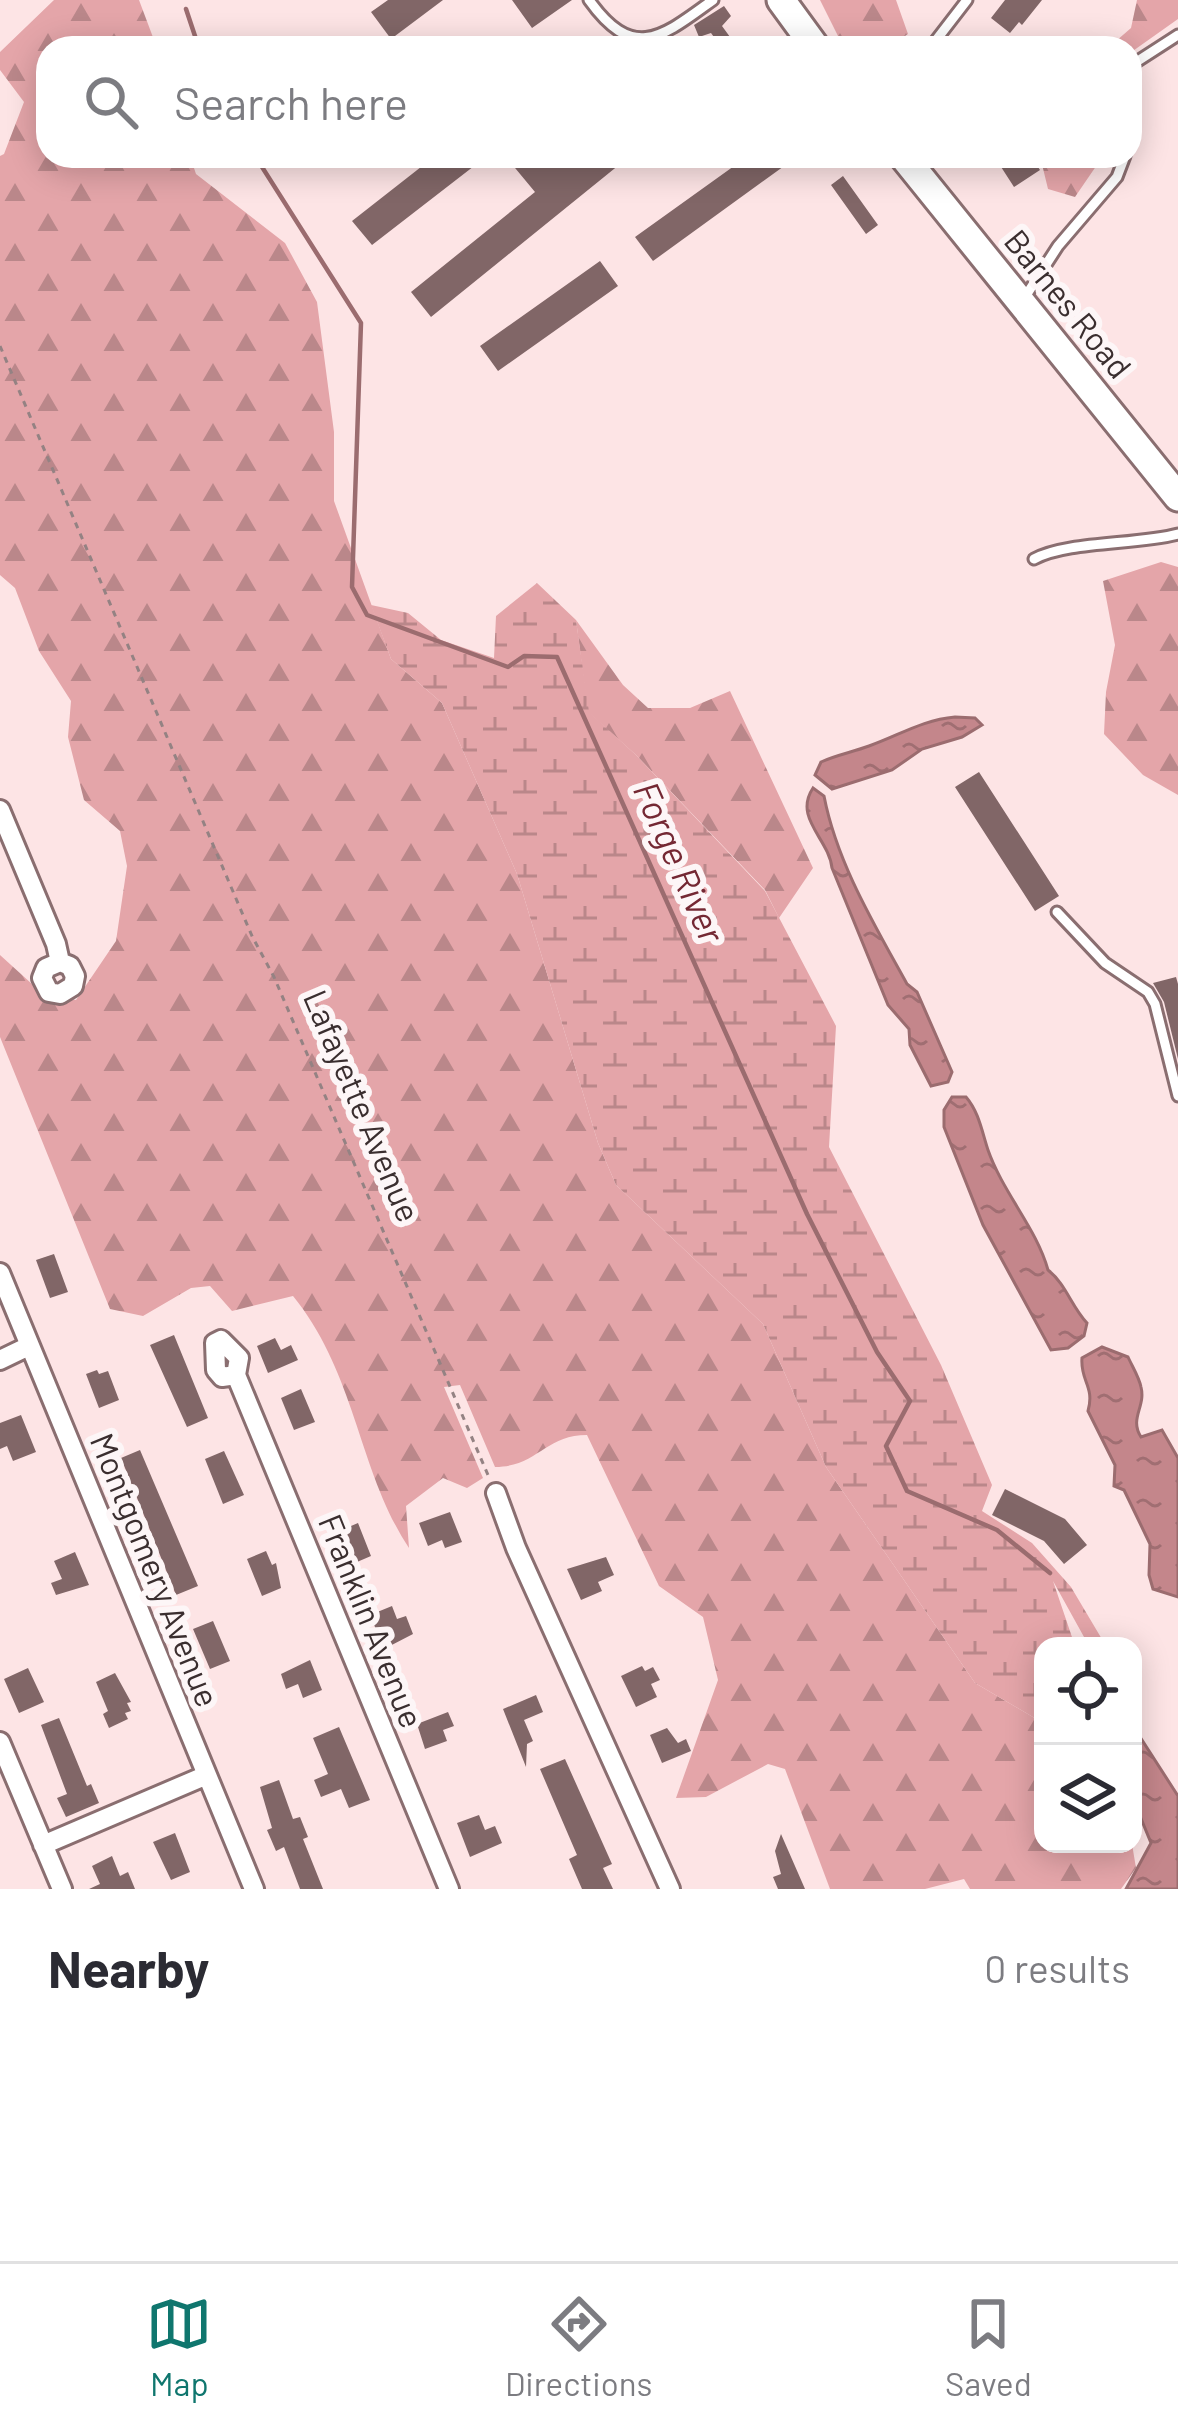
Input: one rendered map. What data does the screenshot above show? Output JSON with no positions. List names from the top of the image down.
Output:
{
  "streets": {
    "street": ["Barnes Road", "Montgomery Avenue", "Franklin Avenue"],
    "path": ["Lafayette Avenue"]
  },
  "water": ["Forge River"],
  "page": {
    "search": "Search here",
    "heading": ["Nearby", "0 results"],
    "nav": ["Map", "Directions", "Saved"]
  }
}
